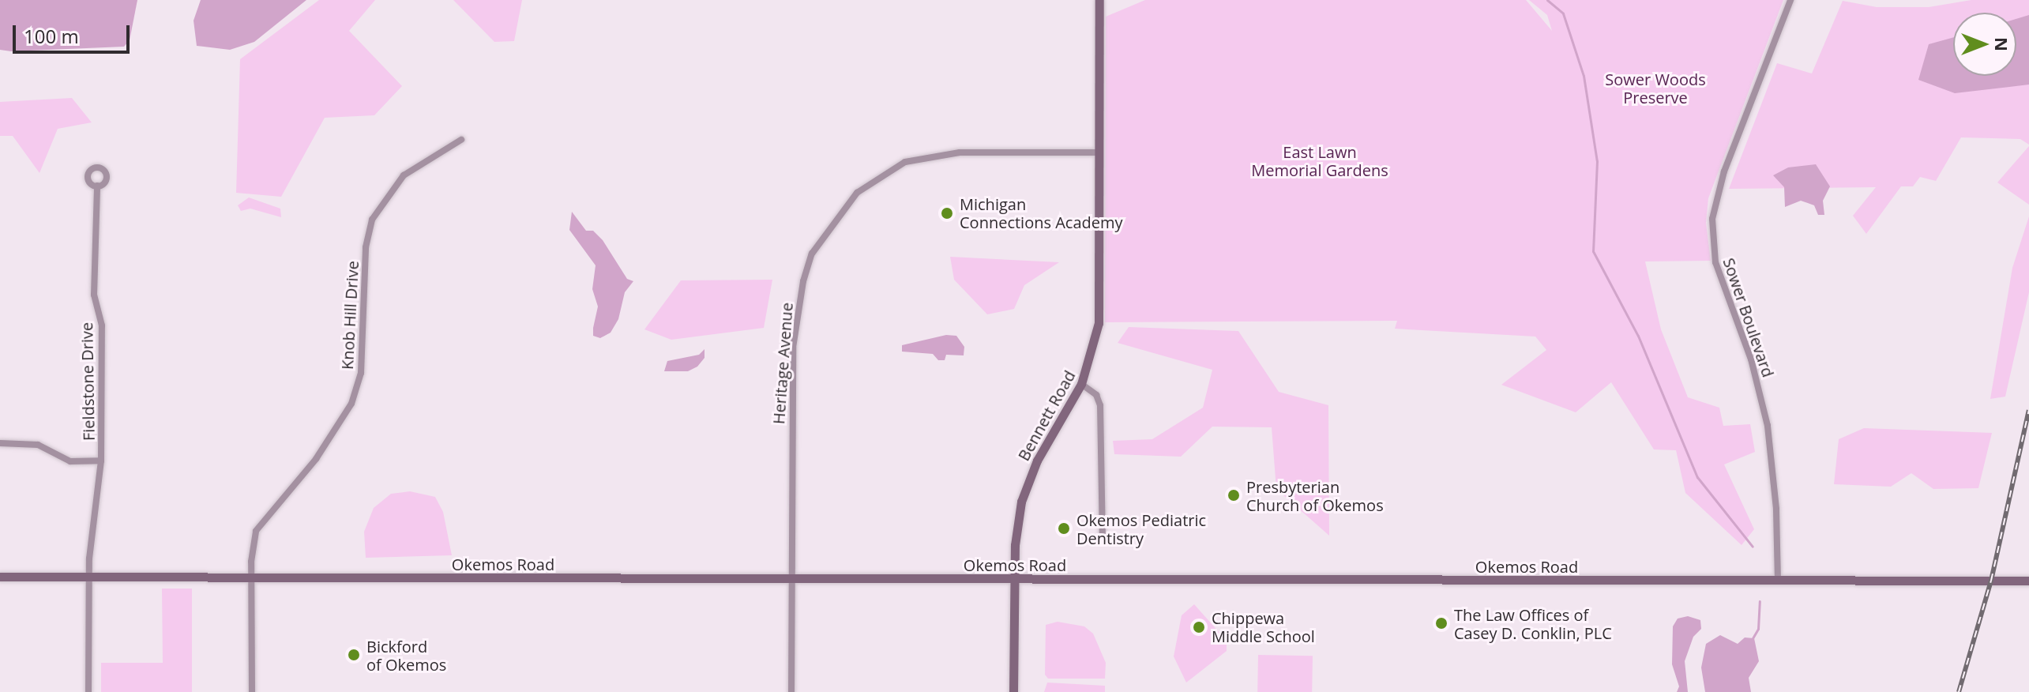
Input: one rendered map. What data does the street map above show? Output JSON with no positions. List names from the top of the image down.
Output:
{
  "streets": {
    "main road": ["Bennett Road", "Okemos Road"],
    "street": [
      "Knob Hill Drive",
      "Sower Boulevard",
      "Heritage Avenue",
      "Fieldstone Drive"
    ]
  },
  "crossings": [
    ["Knob Hill Drive", "Okemos Road"],
    ["Sower Boulevard", "Okemos Road"],
    ["Heritage Avenue", "Bennett Road"],
    ["Heritage Avenue", "Okemos Road"],
    ["Fieldstone Drive", "Okemos Road"],
    ["Bennett Road", "Okemos Road"]
  ],
  "parks": ["Sower Woods Preserve", "East Lawn Memorial Gardens"],
  "places": [
    "Michigan Connections Academy",
    "Presbyterian Church of Okemos",
    "Okemos Pediatric Dentistry",
    "The Law Offices of Casey D. Conklin, PLC",
    "Chippewa Middle School",
    "Bickford of Okemos"
  ],
  "scale_bar": "100 m",
  "north": "right"
}
